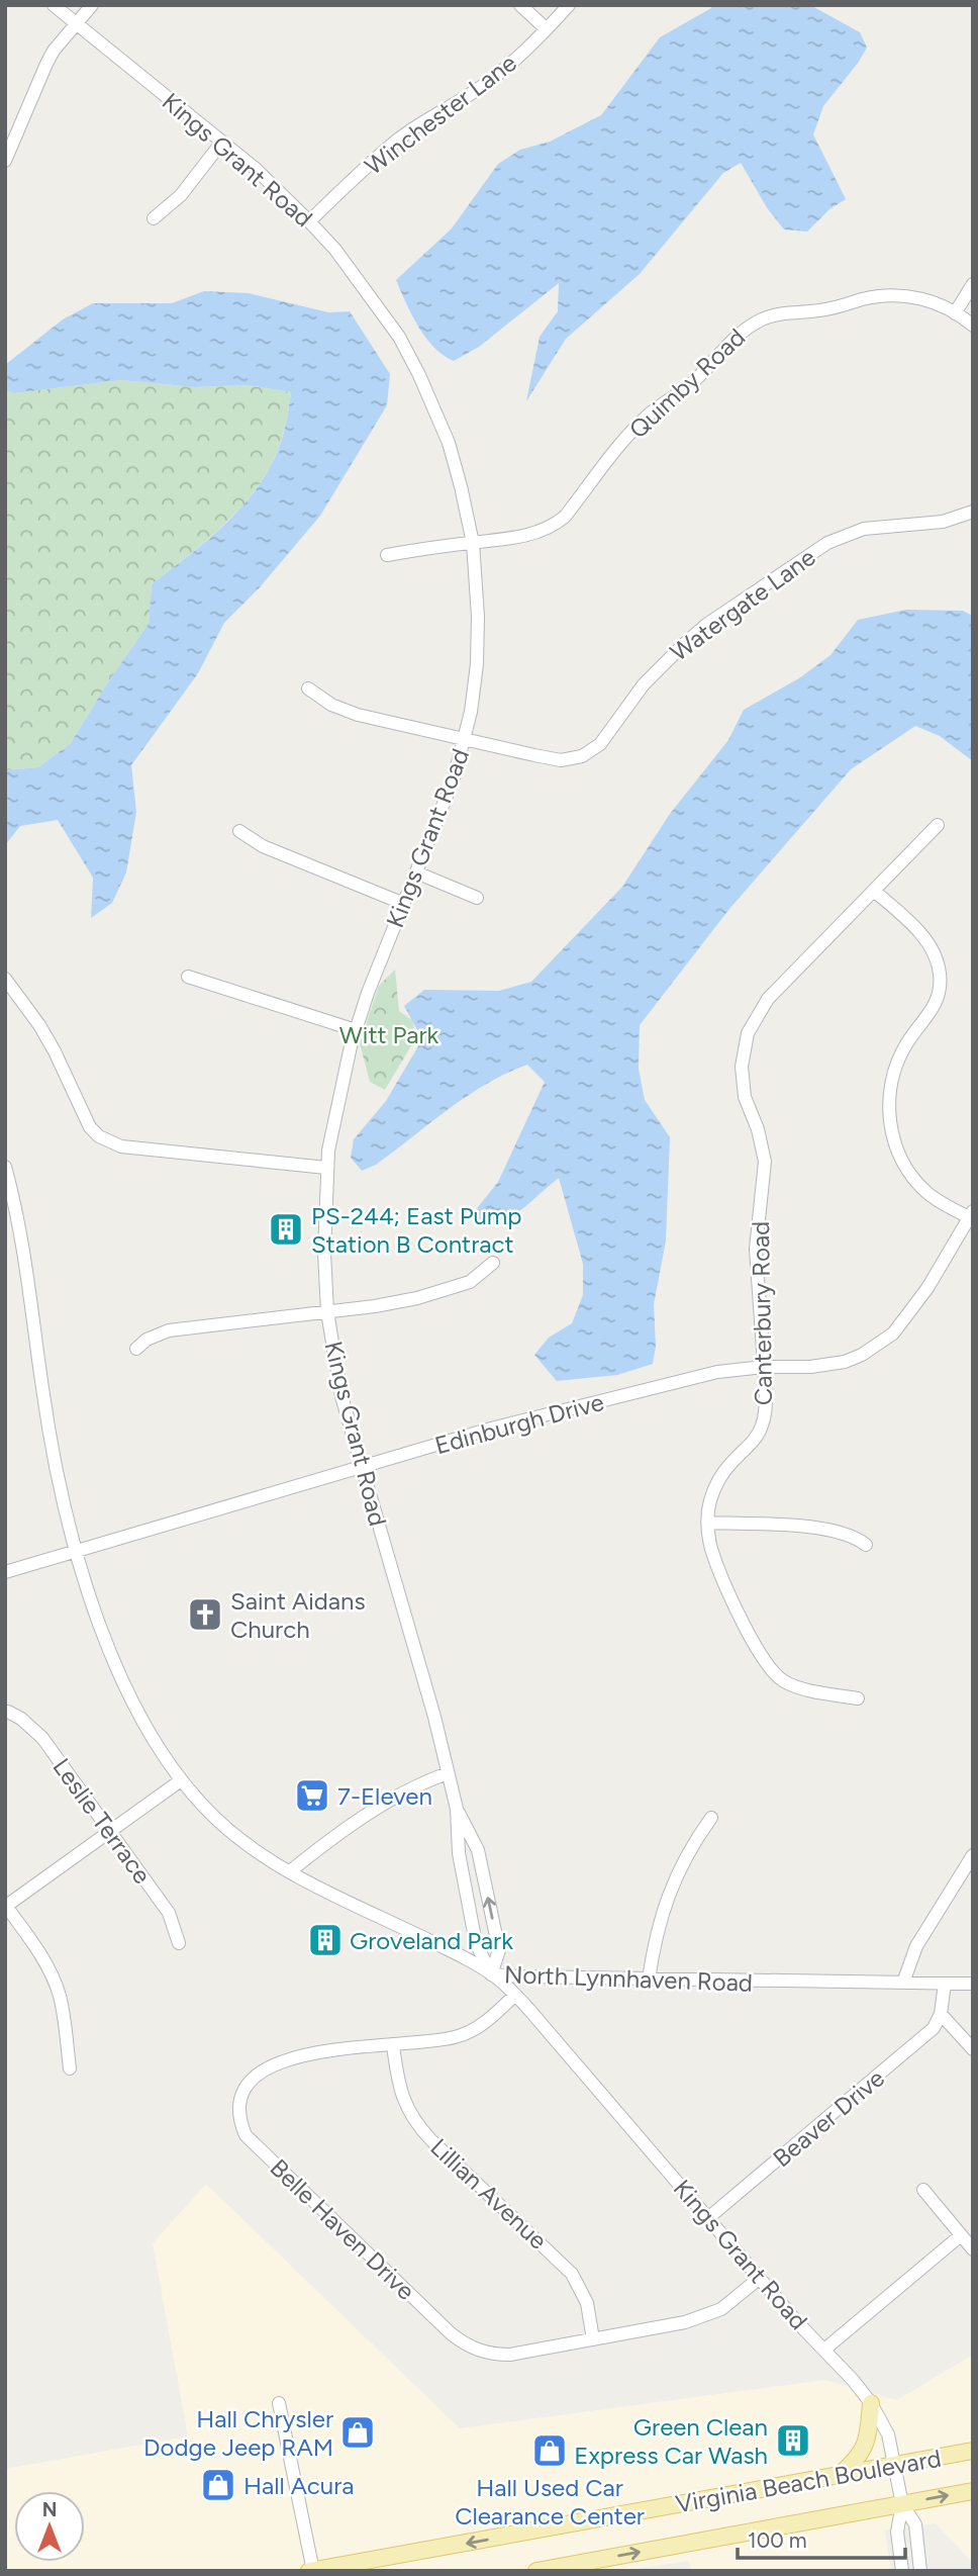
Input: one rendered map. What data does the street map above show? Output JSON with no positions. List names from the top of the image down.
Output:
{
  "streets": {
    "main road": ["Virginia Beach Boulevard"],
    "street": [
      "Winchester Lane",
      "Kings Grant Road",
      "Quimby Road",
      "Watergate Lane",
      "Canterbury Road",
      "Edinburgh Drive",
      "Leslie Terrace",
      "North Lynnhaven Road",
      "Beaver Drive",
      "Lillian Avenue",
      "Belle Haven Drive"
    ]
  },
  "crossings": [
    ["Winchester Lane", "Kings Grant Road"],
    ["Kings Grant Road", "Quimby Road"],
    ["Kings Grant Road", "Watergate Lane"],
    ["Kings Grant Road", "Edinburgh Drive"],
    ["Kings Grant Road", "North Lynnhaven Road"],
    ["Kings Grant Road", "Beaver Drive"],
    ["Kings Grant Road", "Belle Haven Drive"],
    ["Kings Grant Road", "Virginia Beach Boulevard"],
    ["Canterbury Road", "Edinburgh Drive"],
    ["Edinburgh Drive", "North Lynnhaven Road"],
    ["Lillian Avenue", "Belle Haven Drive"]
  ],
  "parks": ["Witt Park"],
  "places": {
    "building": ["PS-244; East Pump Station B Contract", "Groveland Park", "Green Clean Express Car Wash"],
    "church": ["Saint Aidans Church"],
    "supermarket": ["7-Eleven"],
    "shop": ["Hall Chrysler Dodge Jeep RAM", "Hall Used Car Clearance Center", "Hall Acura"]
  },
  "scale_bar": "100 m",
  "north": "top"
}
